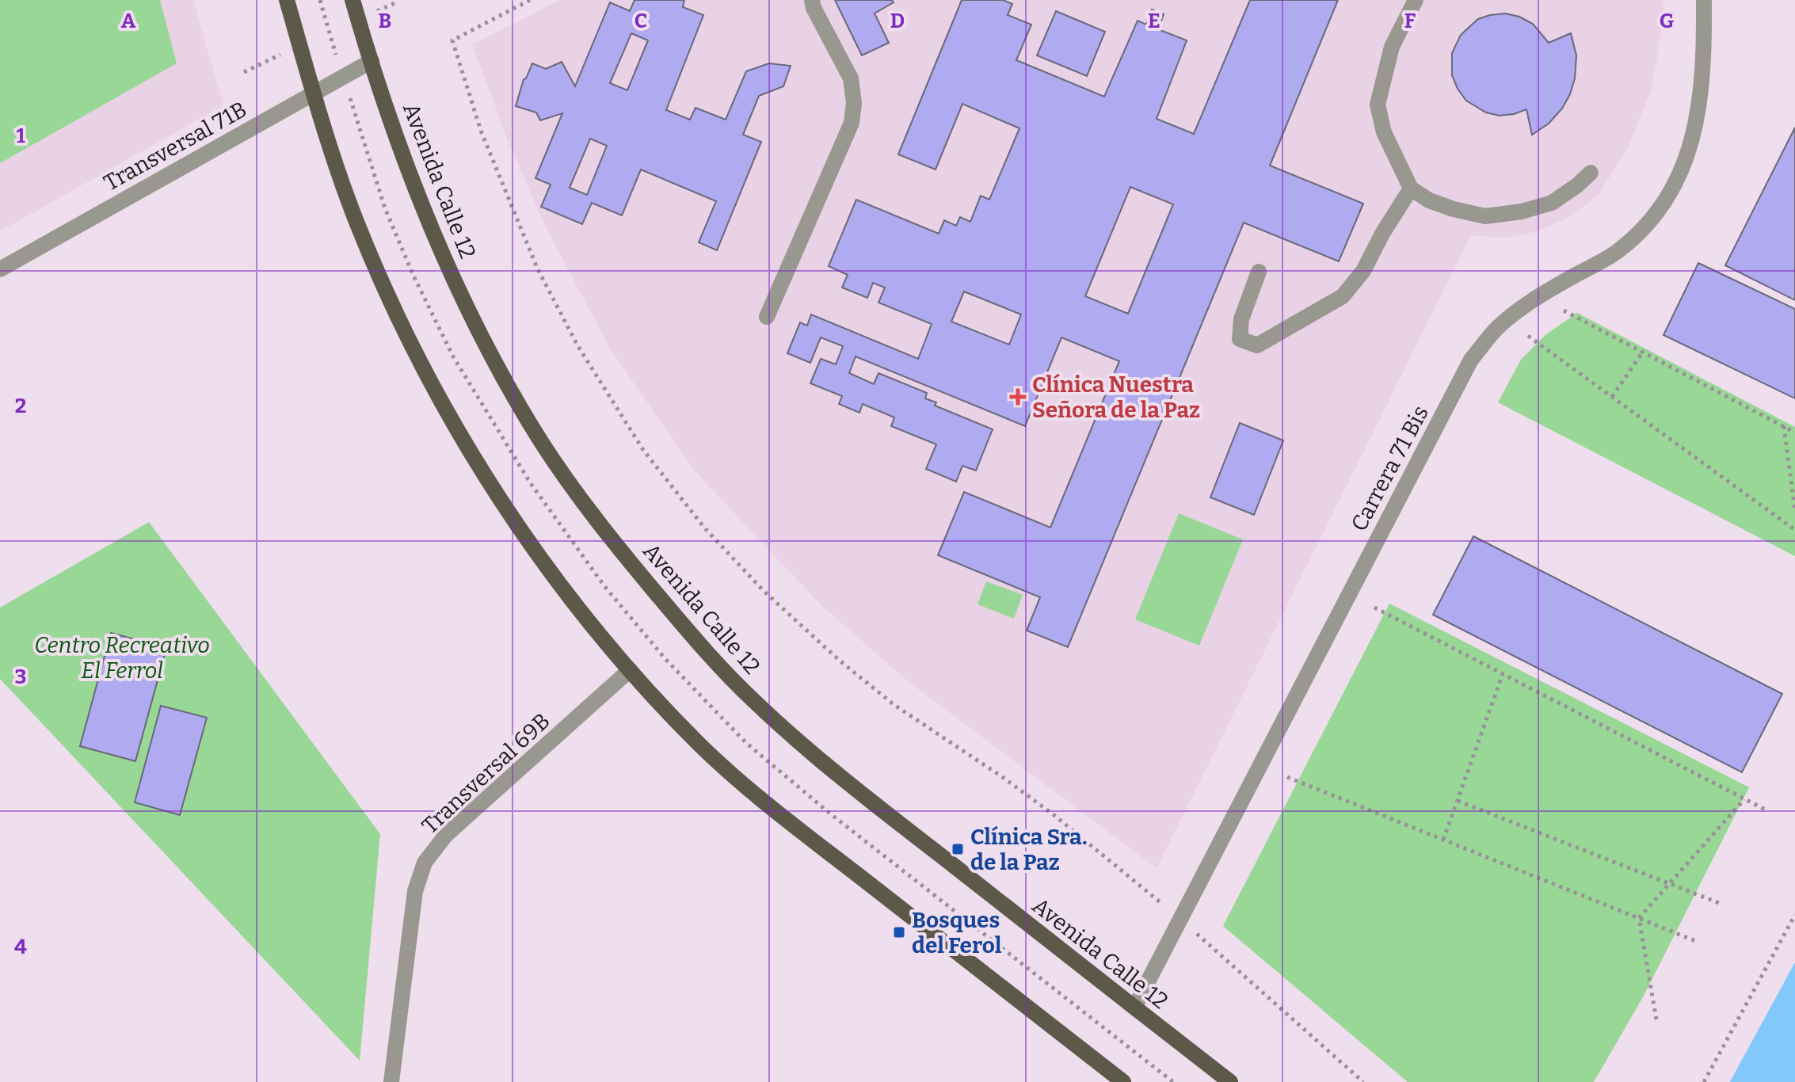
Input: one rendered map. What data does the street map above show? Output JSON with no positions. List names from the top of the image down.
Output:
{
  "streets": {
    "main road": ["Avenida Calle 12"],
    "street": ["Transversal 71B", "Carrera 71 Bis", "Transversal 69B"]
  },
  "crossings": [
    ["Transversal 71B", "Avenida Calle 12"],
    ["Avenida Calle 12", "Carrera 71 Bis"]
  ],
  "parks": ["Centro Recreativo El Ferrol"],
  "places": {
    "health": ["Clínica Nuestra Señora de la Paz"],
    "transit": ["Clínica Sra. de la Paz", "Bosques del Ferol"]
  },
  "grid": {
    "columns": [
      "A",
      "B",
      "C",
      "D",
      "E",
      "F",
      "G"
    ],
    "rows": [
      "1",
      "2",
      "3",
      "4"
    ]
  }
}
